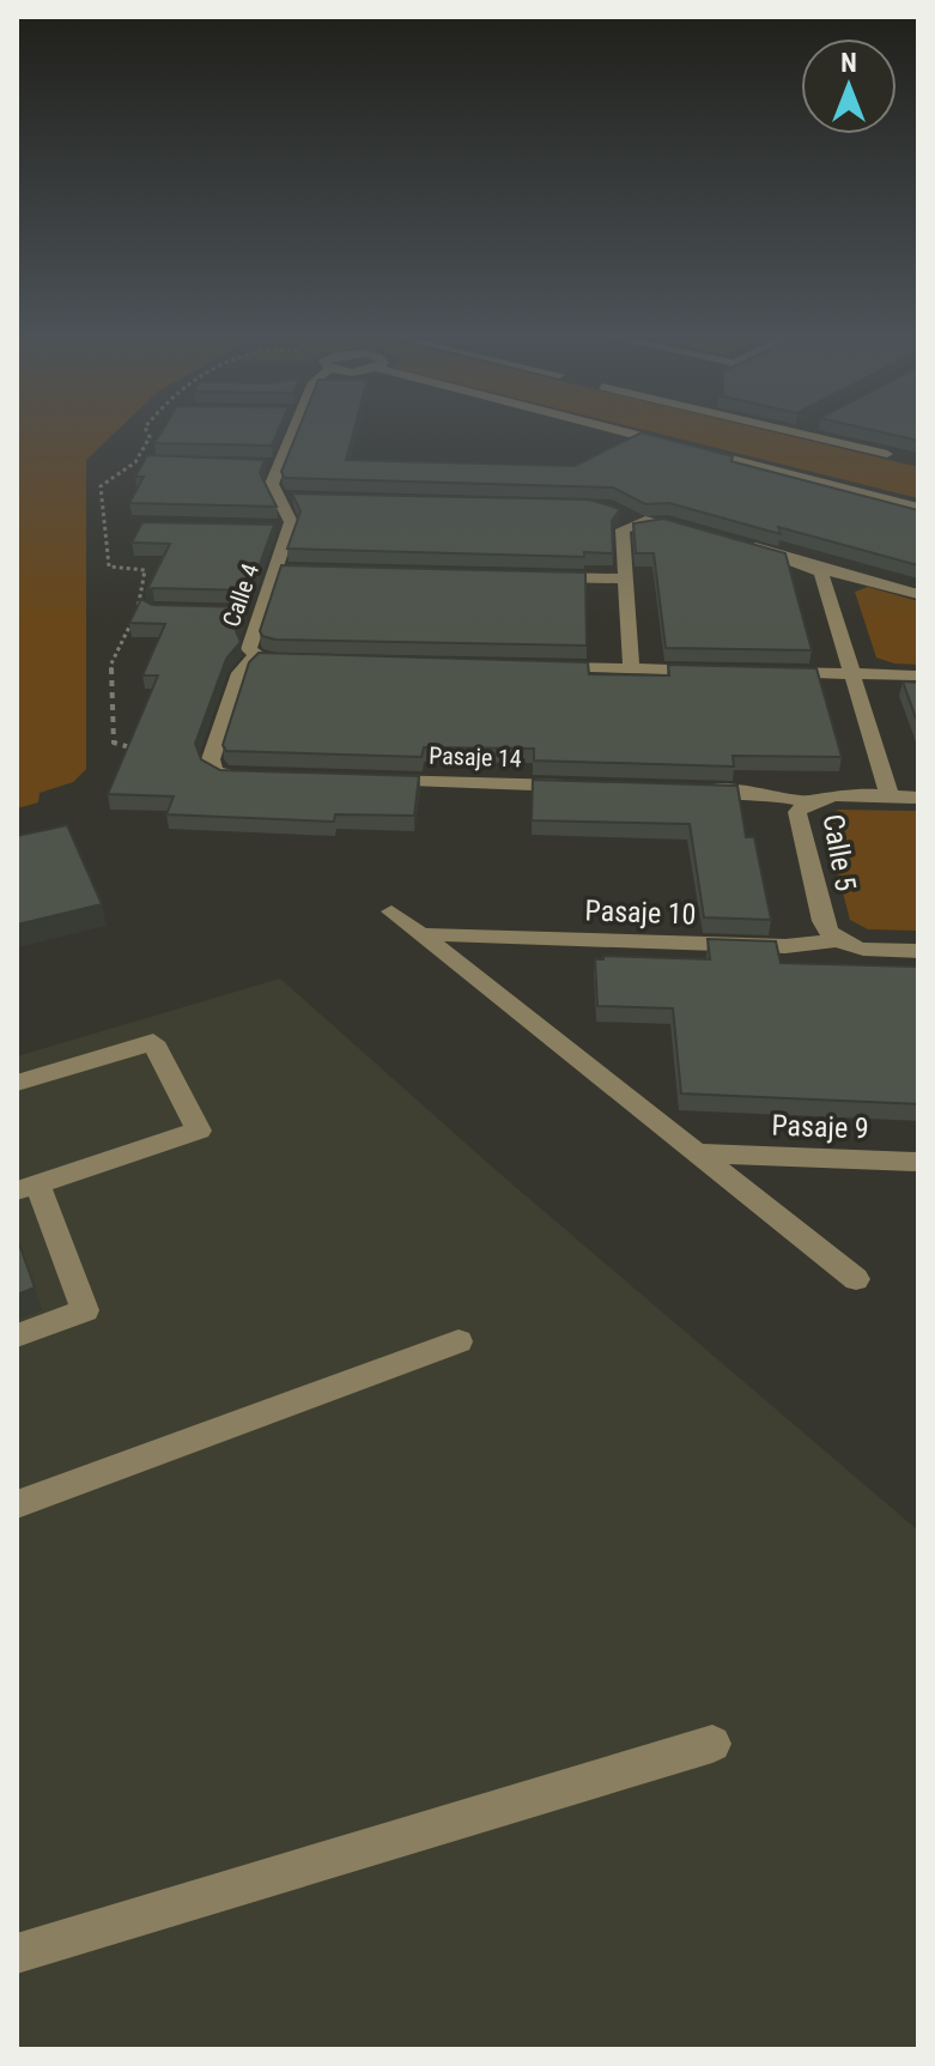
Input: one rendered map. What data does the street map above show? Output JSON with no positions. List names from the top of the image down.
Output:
{
  "streets": {
    "street": [
      "Calle 4",
      "Pasaje 14",
      "Calle 5",
      "Pasaje 10",
      "Pasaje 9"
    ]
  },
  "crossings": [
    ["Calle 5", "Pasaje 10"]
  ],
  "north": "top"
}
